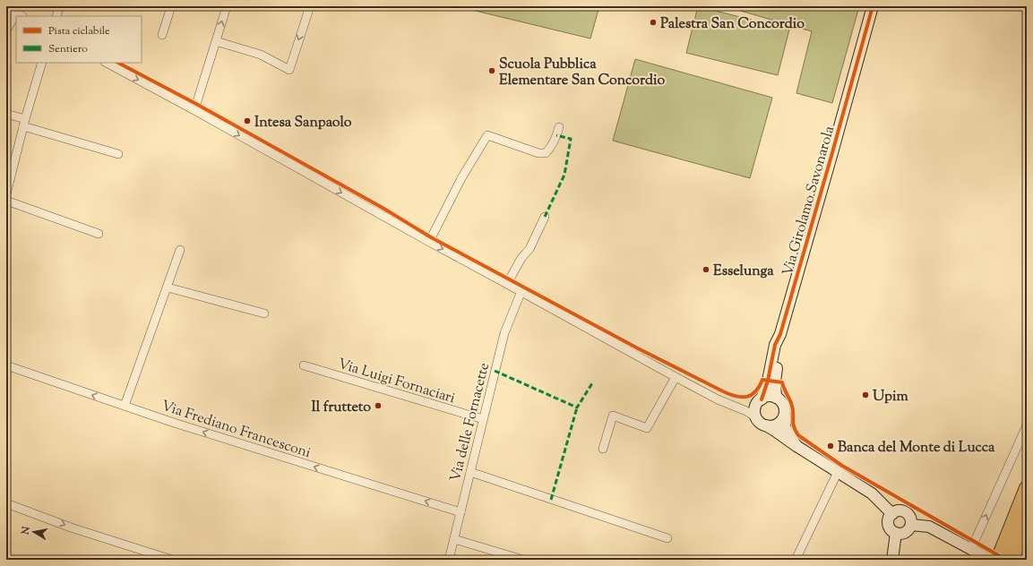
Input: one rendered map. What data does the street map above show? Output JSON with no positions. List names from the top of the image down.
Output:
{
  "streets": {
    "street": [
      "Via Girolamo Savonarola",
      "Via Luigi Fornaciari",
      "Via delle Fornacette",
      "Via Frediano Francesconi"
    ]
  },
  "crossings": [
    ["Via Luigi Fornaciari", "Via delle Fornacette"],
    ["Via delle Fornacette", "Via Frediano Francesconi"]
  ],
  "one_way": ["Via Frediano Francesconi"],
  "places": [
    "Palestra San Concordio",
    "Scuola Pubblica Elementare San Concordio",
    "Intesa Sanpaolo",
    "Esselunga",
    "Upim",
    "Il frutteto",
    "Banca del Monte di Lucca"
  ],
  "legend": ["Pista ciclabile", "Sentiero"],
  "north": "left"
}
